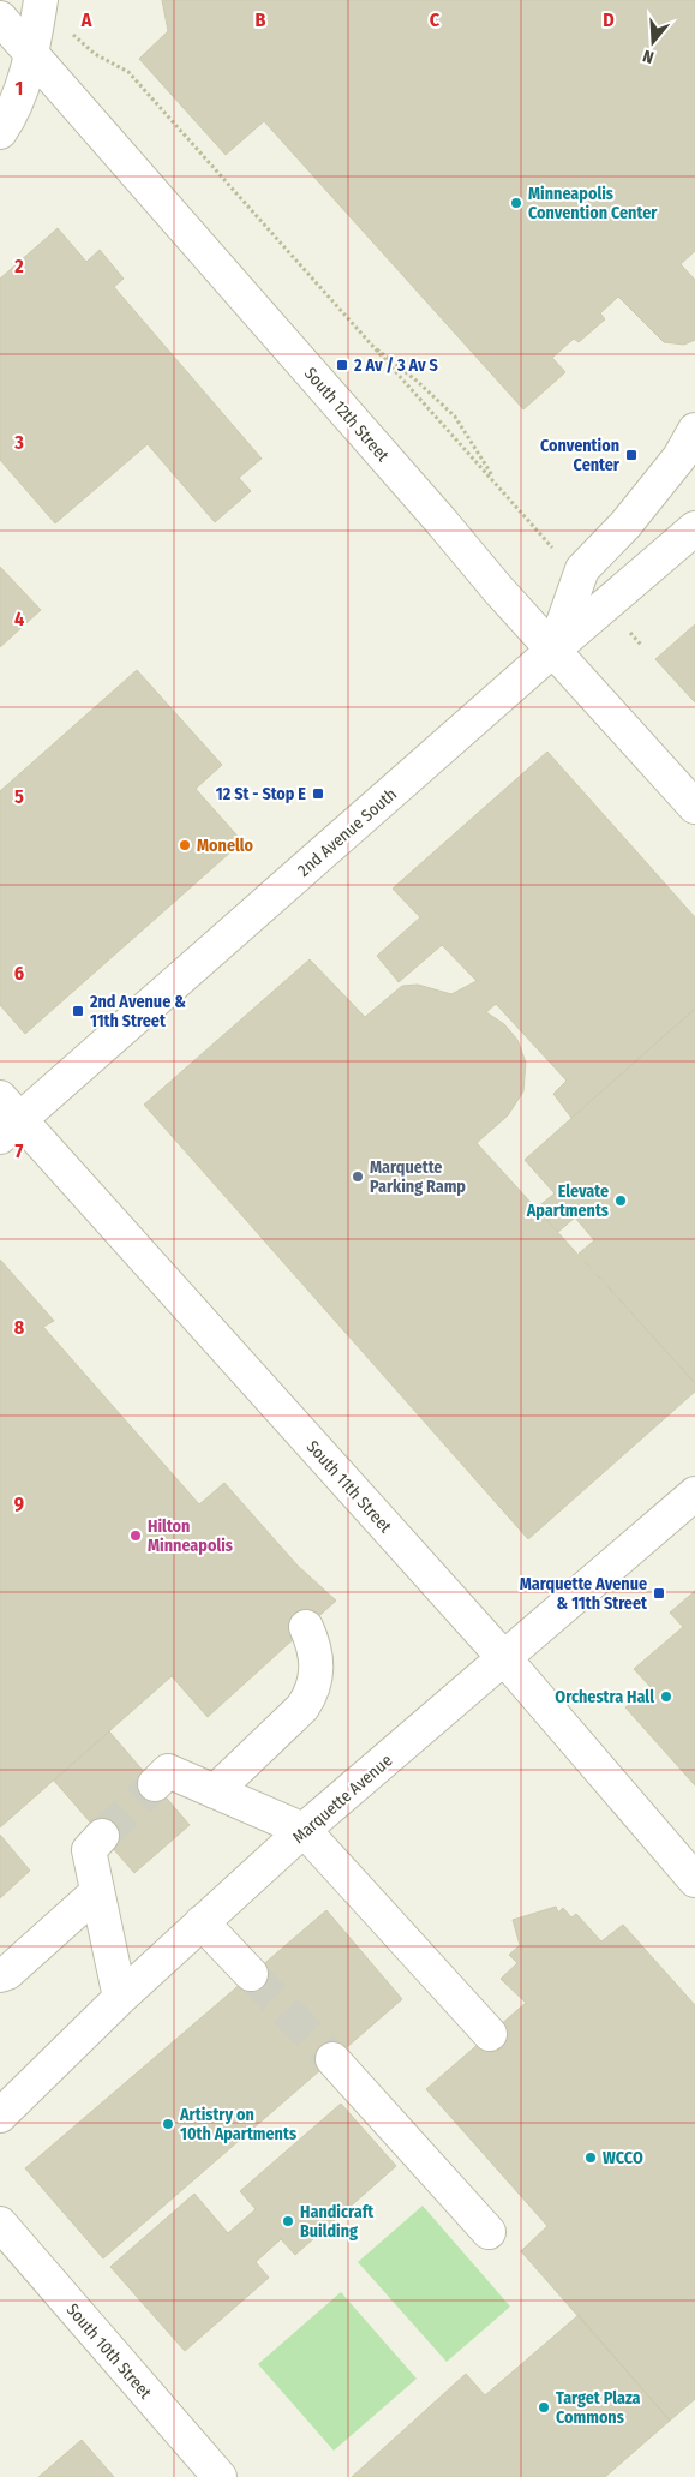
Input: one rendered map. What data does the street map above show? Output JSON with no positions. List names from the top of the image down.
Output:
{
  "streets": {
    "street": [
      "South 12th Street",
      "2nd Avenue South",
      "South 11th Street",
      "Marquette Avenue",
      "South 10th Street"
    ]
  },
  "crossings": [
    ["South 12th Street", "2nd Avenue South"],
    ["2nd Avenue South", "South 11th Street"],
    ["South 11th Street", "Marquette Avenue"]
  ],
  "places": {
    "other": [
      "Minneapolis Convention Center",
      "Monello",
      "Marquette Parking Ramp",
      "Elevate Apartments",
      "Hilton Minneapolis",
      "Orchestra Hall",
      "Artistry on 10th Apartments",
      "WCCO",
      "Handicraft Building",
      "Target Plaza Commons"
    ],
    "transit": [
      "2 Av / 3 Av S",
      "Convention Center",
      "12 St - Stop E",
      "2nd Avenue & 11th Street",
      "Marquette Avenue & 11th Street"
    ]
  },
  "north": "bottom",
  "grid": {
    "columns": [
      "A",
      "B",
      "C",
      "D"
    ],
    "rows": [
      "1",
      "2",
      "3",
      "4",
      "5",
      "6",
      "7",
      "8",
      "9"
    ]
  }
}
